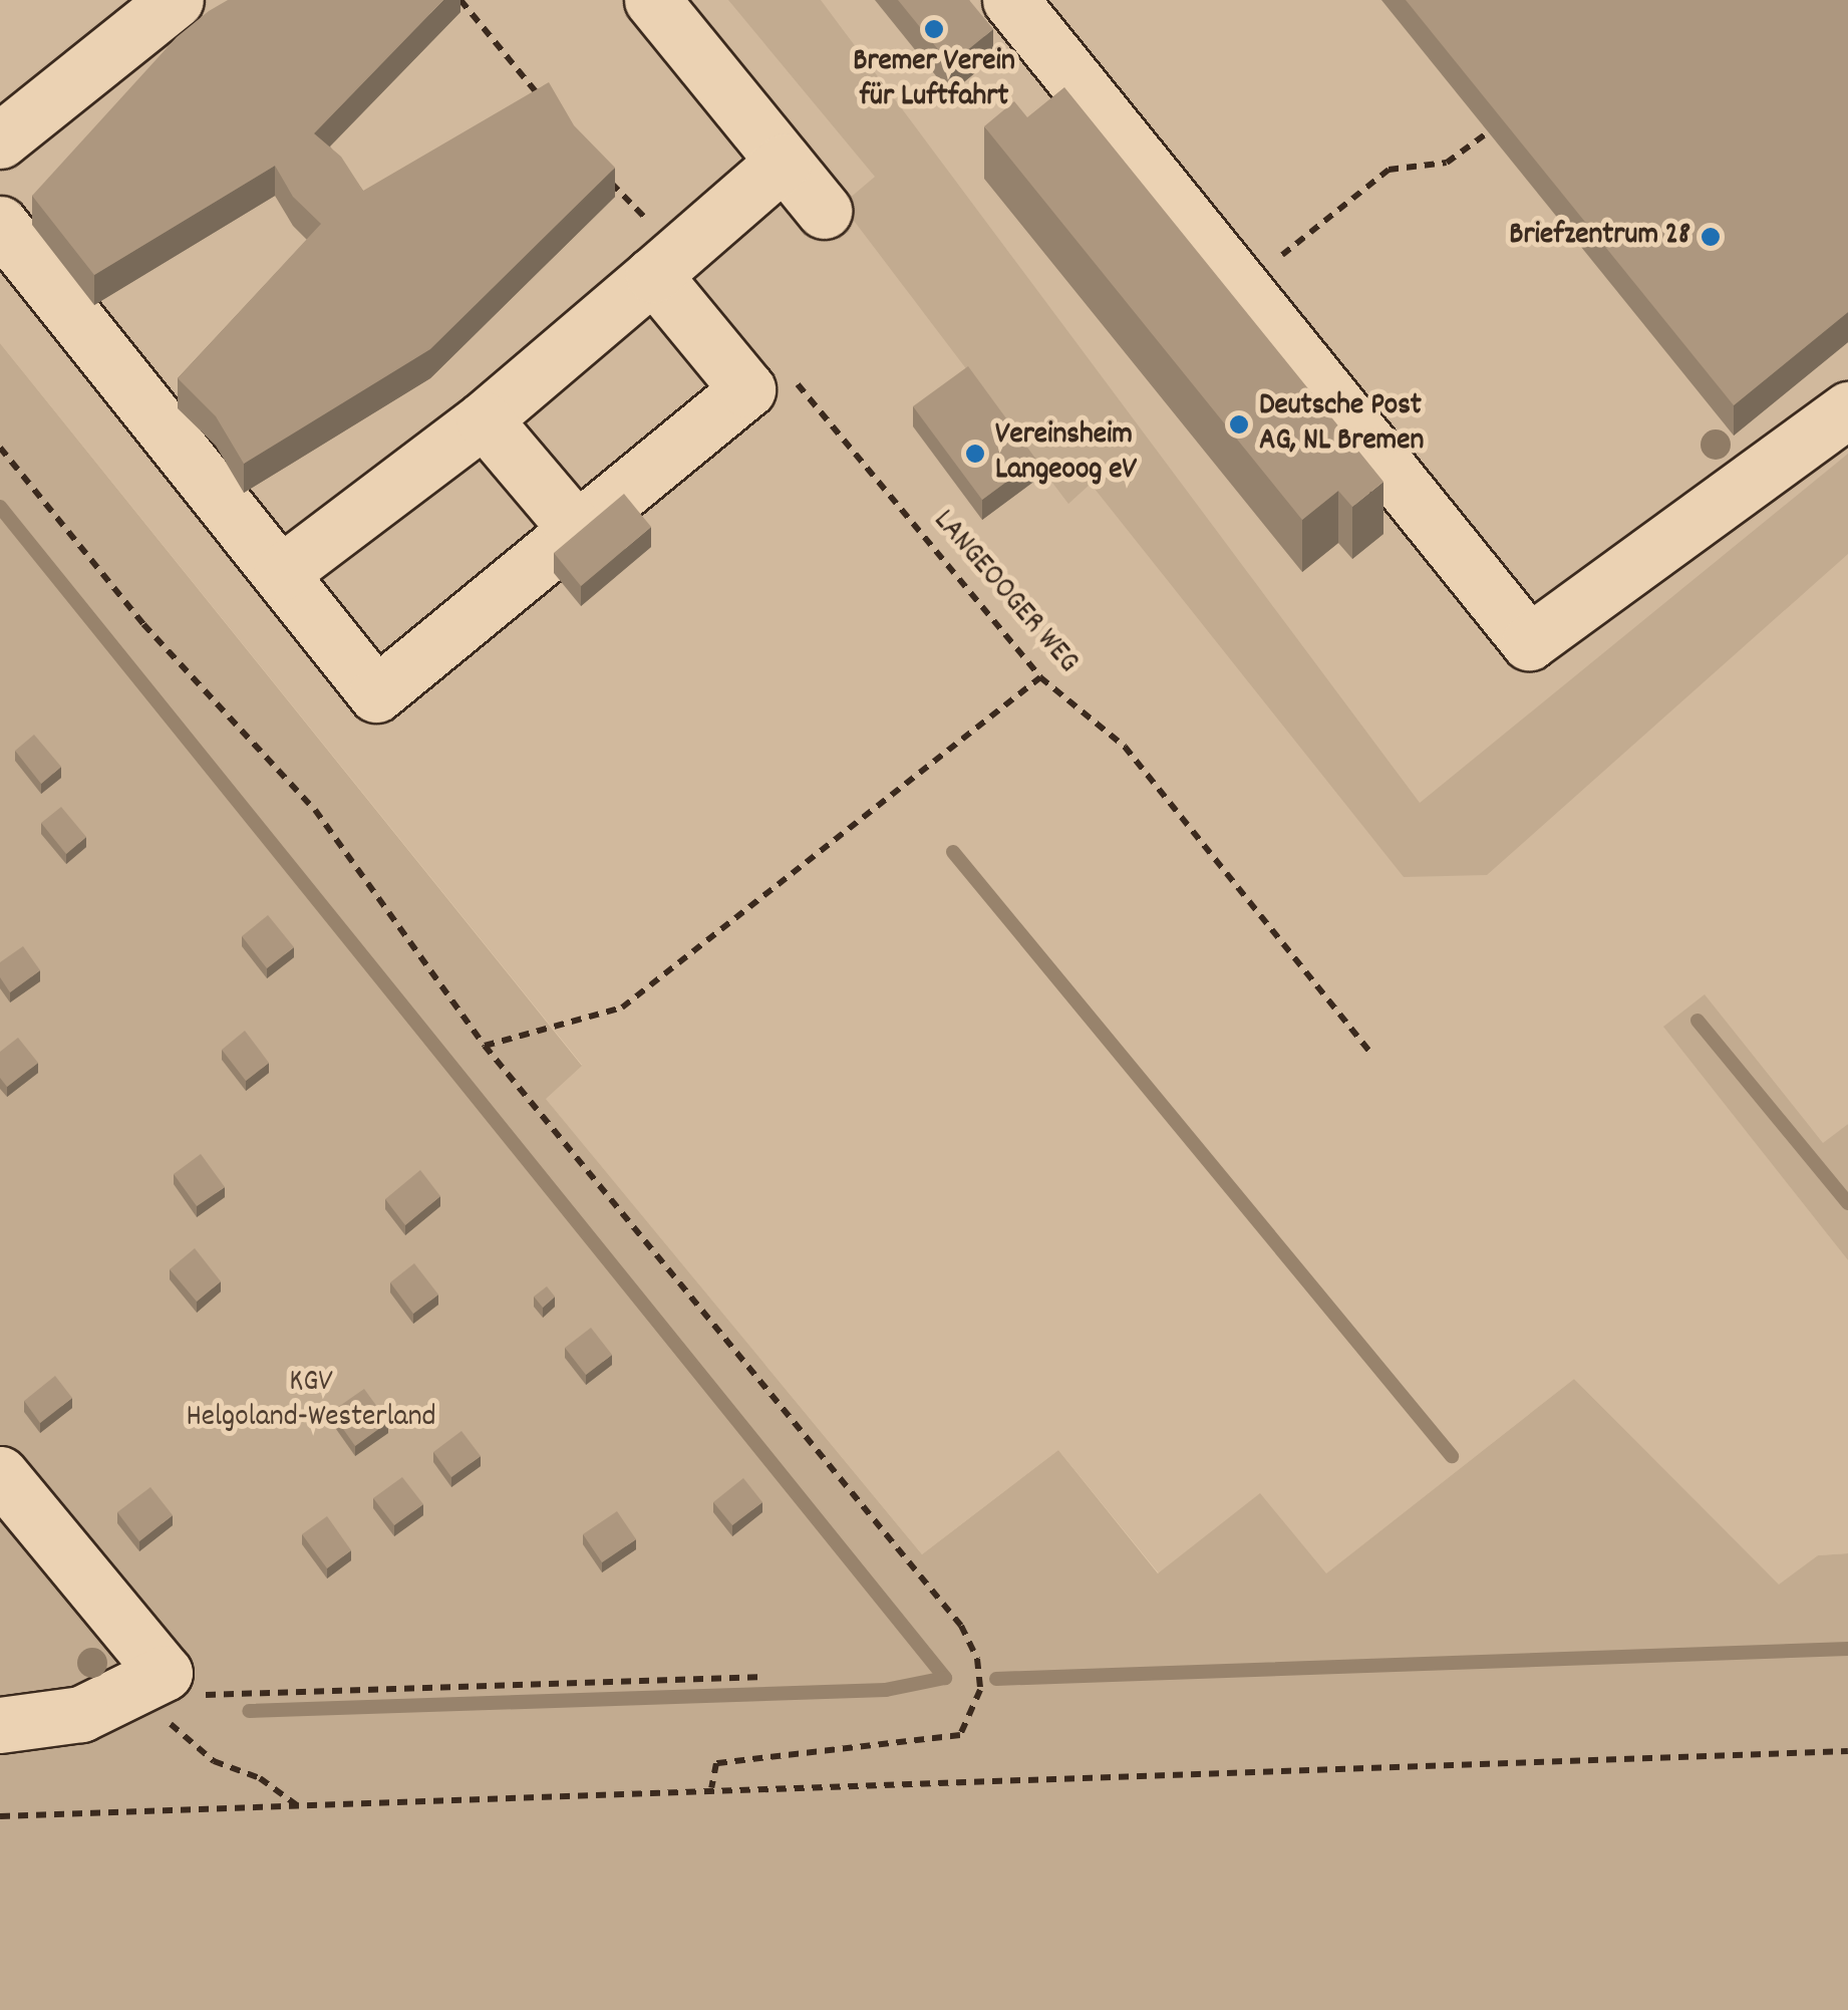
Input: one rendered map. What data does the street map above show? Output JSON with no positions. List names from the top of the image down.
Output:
{
  "streets": {
    "path": ["LANGEOOGER WEG"]
  },
  "parks": ["KGV Helgoland-Westerland"],
  "places": [
    "Bremer Verein für Luftfahrt",
    "Briefzentrum 28",
    "Deutsche Post AG, NL Bremen",
    "Vereinsheim Langeoog eV"
  ]
}
